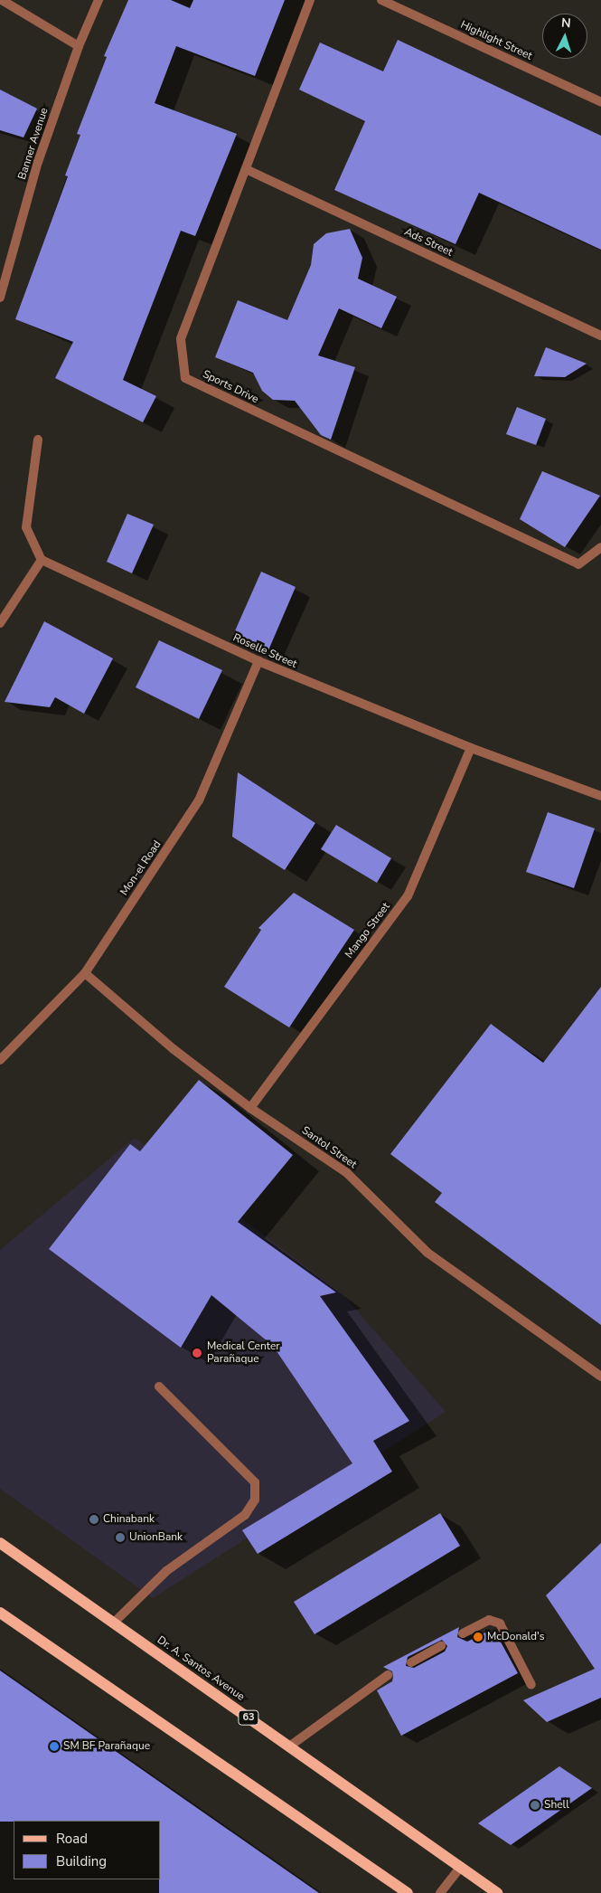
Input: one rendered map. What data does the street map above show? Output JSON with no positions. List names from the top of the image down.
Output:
{
  "streets": {
    "main road": ["Dr. A. Santos Avenue", "63"],
    "street": [
      "Highlight Street",
      "Banner Avenue",
      "Ads Street",
      "Sports Drive",
      "Roselle Street",
      "Mon-el Road",
      "Mango Street",
      "Santol Street"
    ]
  },
  "crossings": [
    ["Ads Street", "Sports Drive"],
    ["Roselle Street", "Mon-el Road"],
    ["Roselle Street", "Mango Street"],
    ["Mon-el Road", "Santol Street"],
    ["Mango Street", "Santol Street"]
  ],
  "places": [
    "Medical Center Parañaque",
    "Chinabank",
    "UnionBank",
    "McDonald's",
    "SM BF Parañaque",
    "Shell"
  ],
  "legend": ["Road", "Building"],
  "north": "top"
}
